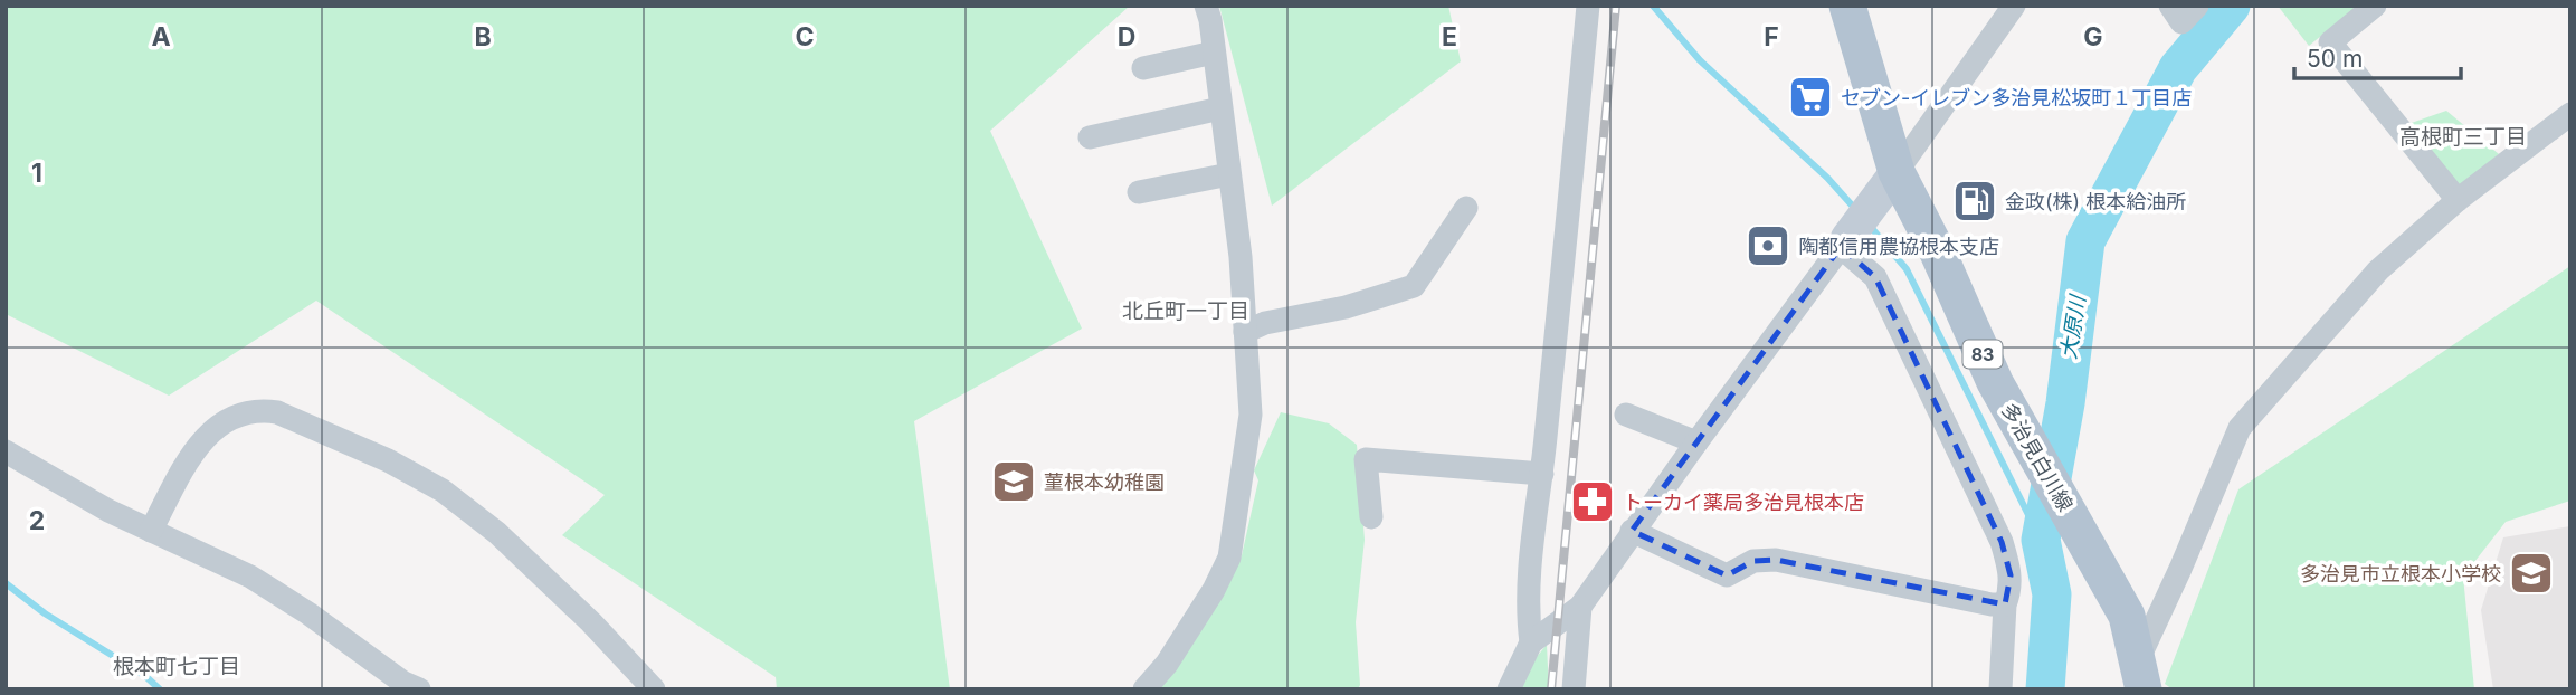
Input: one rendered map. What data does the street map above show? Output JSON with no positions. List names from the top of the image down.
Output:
{
  "streets": {
    "main road": ["83", "多治見白川線"]
  },
  "districts": ["高根町三丁目", "北丘町一丁目", "根本町七丁目"],
  "water": ["大原川"],
  "places": {
    "supermarket": ["セブン-イレブン多治見松坂町１丁目店"],
    "fuel station": ["金政(株) 根本給油所"],
    "bank": ["陶都信用農協根本支店"],
    "school or university": ["菫根本幼稚園", "多治見市立根本小学校"],
    "pharmacy": ["トーカイ薬局多治見根本店"]
  },
  "scale_bar": "50 m",
  "grid": {
    "columns": [
      "A",
      "B",
      "C",
      "D",
      "E",
      "F",
      "G"
    ],
    "rows": ["1", "2"]
  }
}
